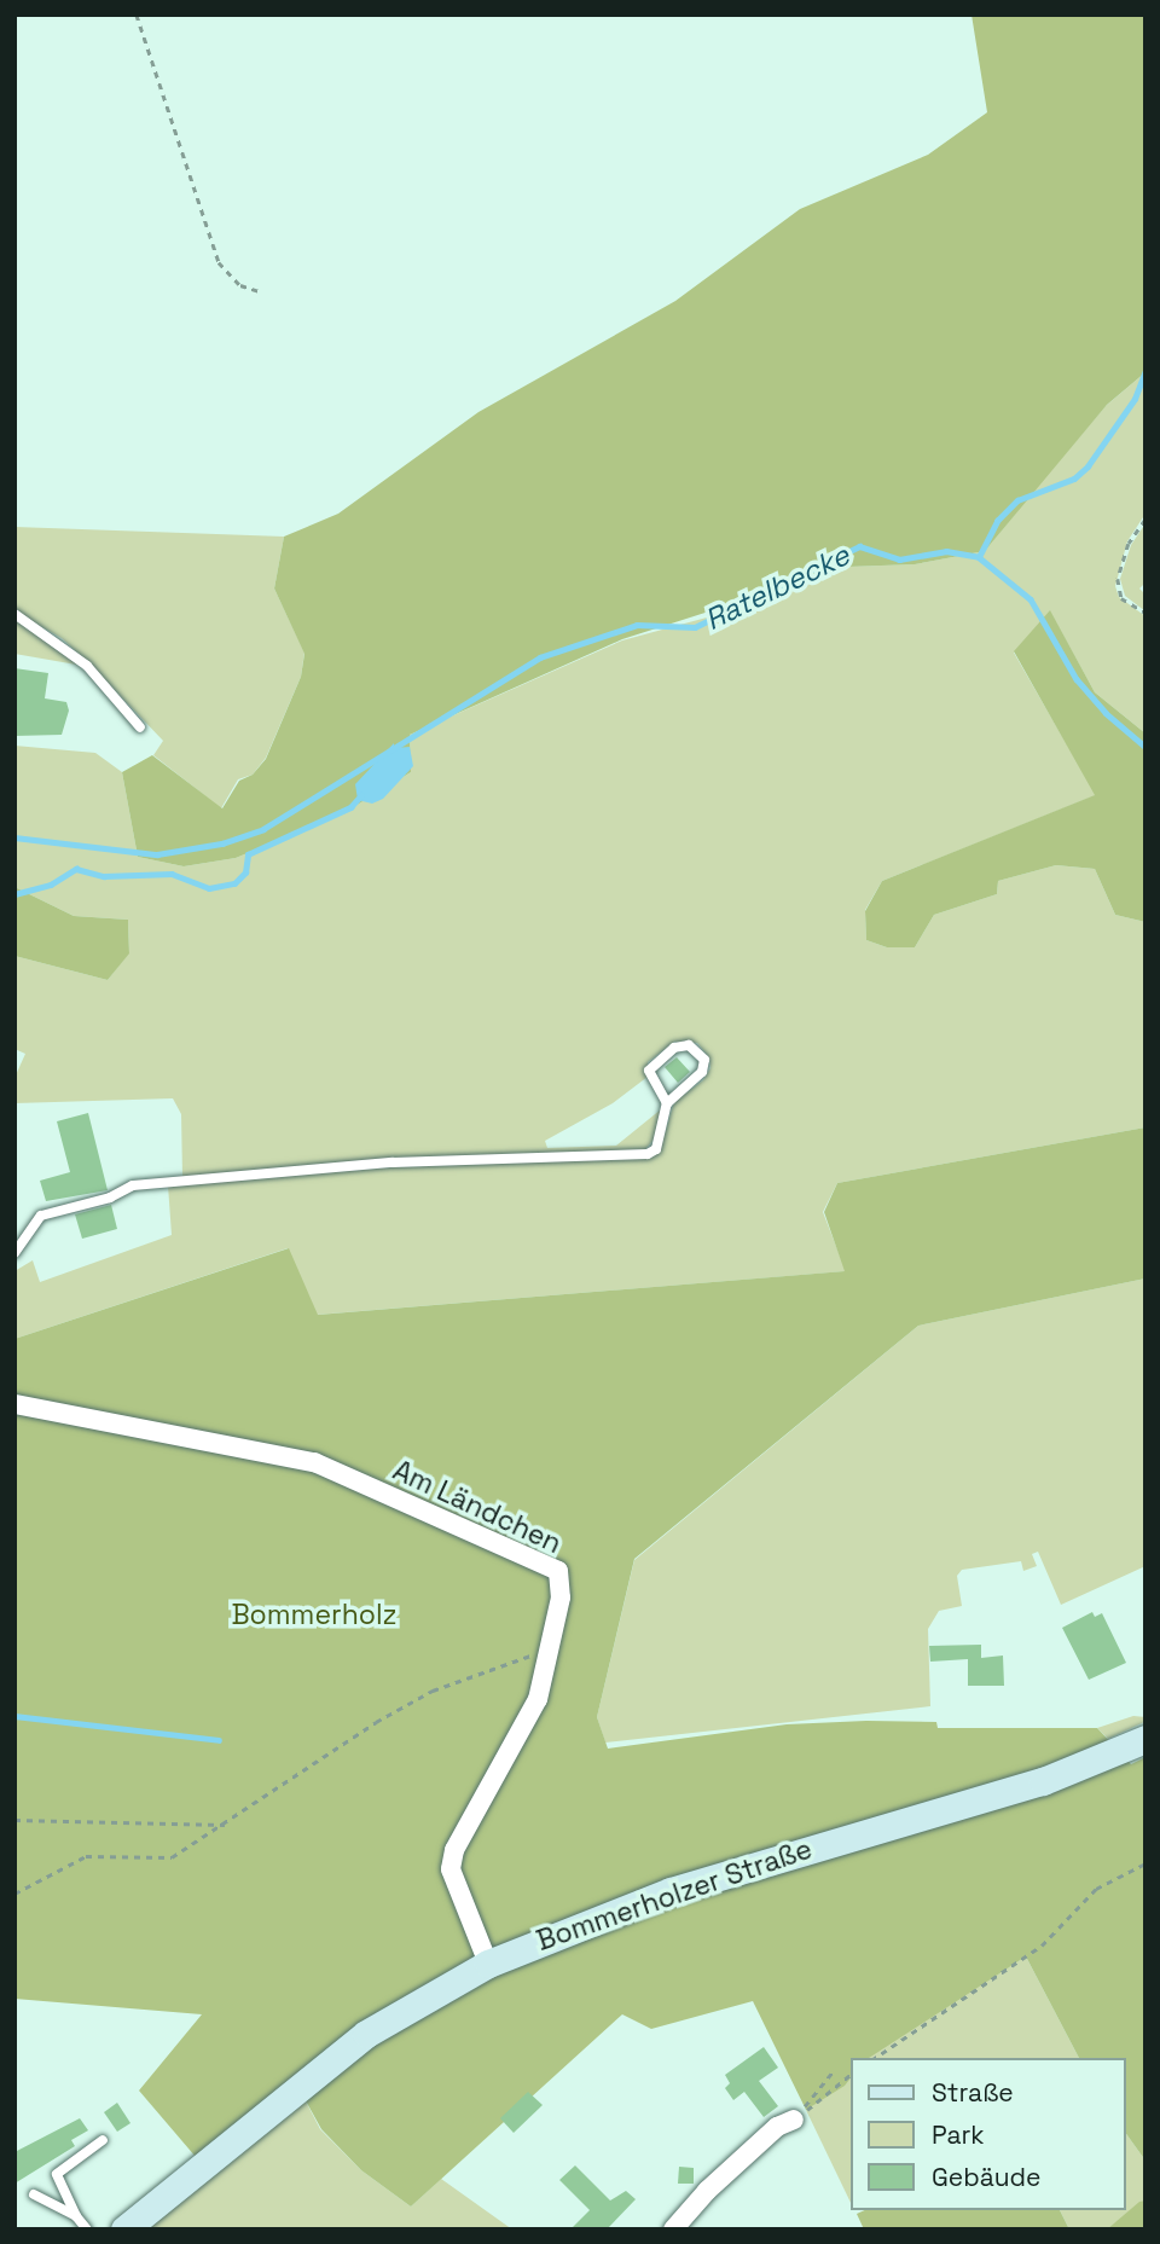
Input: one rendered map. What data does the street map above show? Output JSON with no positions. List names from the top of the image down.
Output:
{
  "streets": {
    "main road": ["Bommerholzer Straße"],
    "street": ["Am Ländchen"]
  },
  "crossings": [
    ["Am Ländchen", "Bommerholzer Straße"]
  ],
  "water": ["Ratelbecke"],
  "parks": ["Bommerholz"],
  "legend": ["Straße", "Park", "Gebäude"]
}
